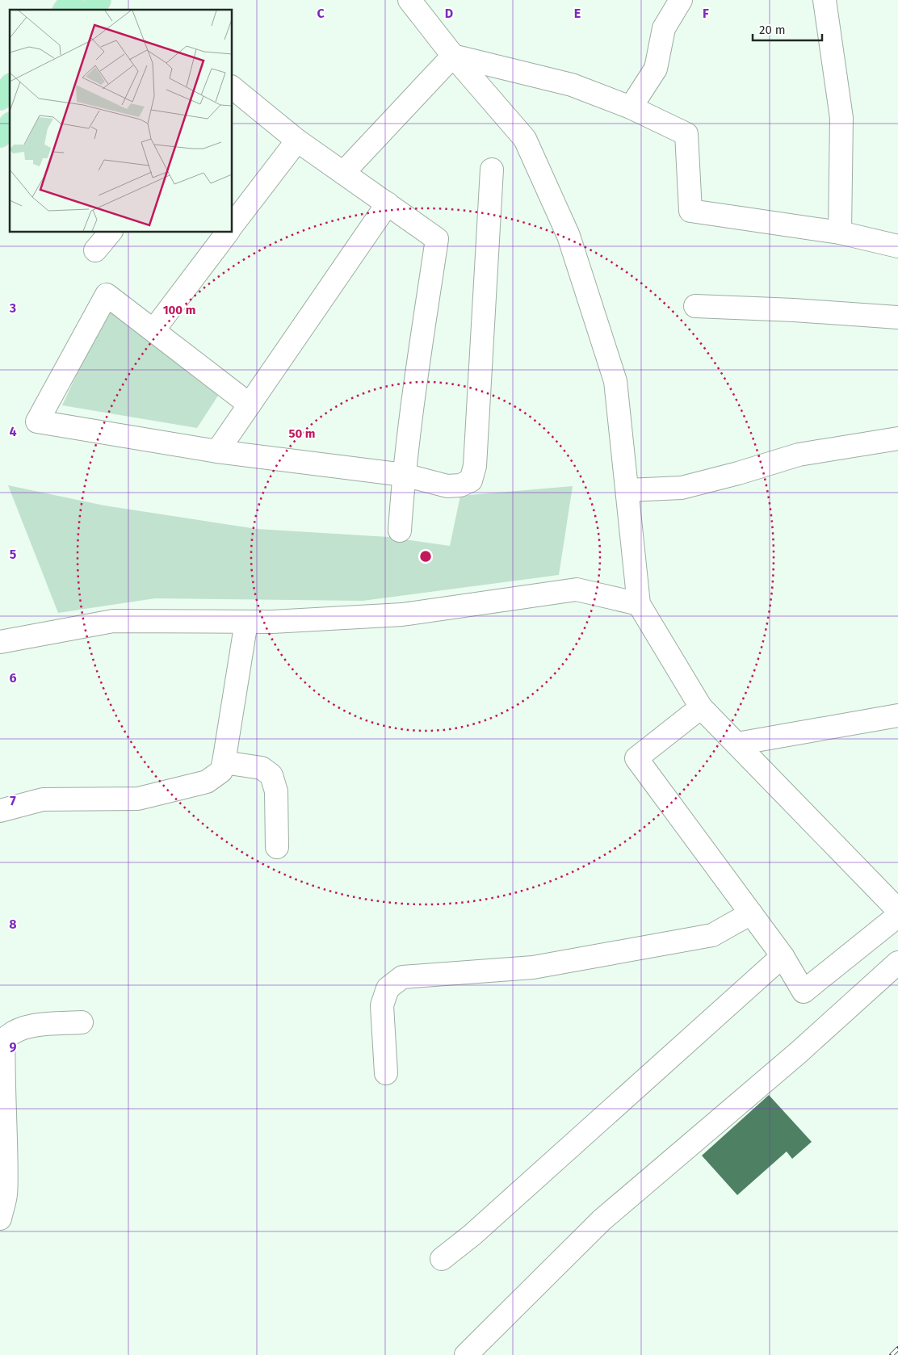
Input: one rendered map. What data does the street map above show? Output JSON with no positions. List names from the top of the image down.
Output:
{
  "scale_bar": "20 m",
  "grid": {
    "columns": [
      "C",
      "D",
      "E",
      "F"
    ],
    "rows": [
      "3",
      "4",
      "5",
      "6",
      "7",
      "8",
      "9"
    ]
  },
  "rings": ["100 m", "50 m"]
}
